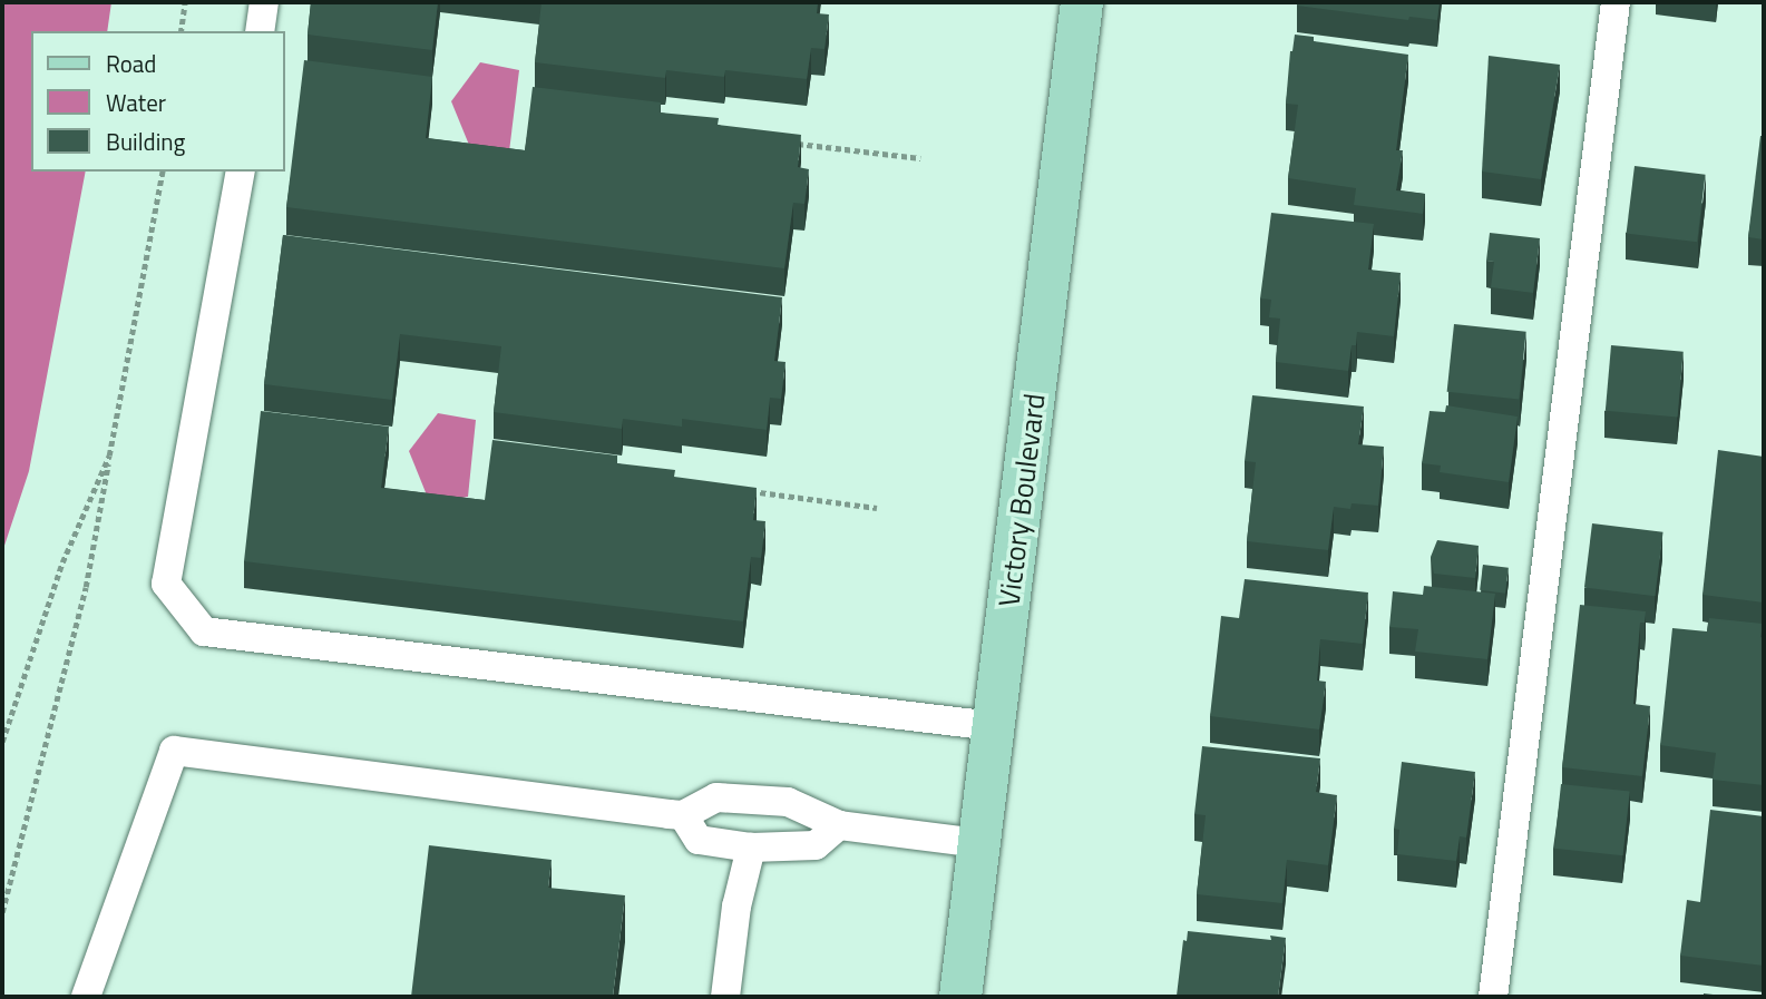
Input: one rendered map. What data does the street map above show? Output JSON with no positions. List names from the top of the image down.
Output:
{
  "streets": {
    "main road": ["Victory Boulevard"]
  },
  "legend": ["Road", "Water", "Building"]
}
